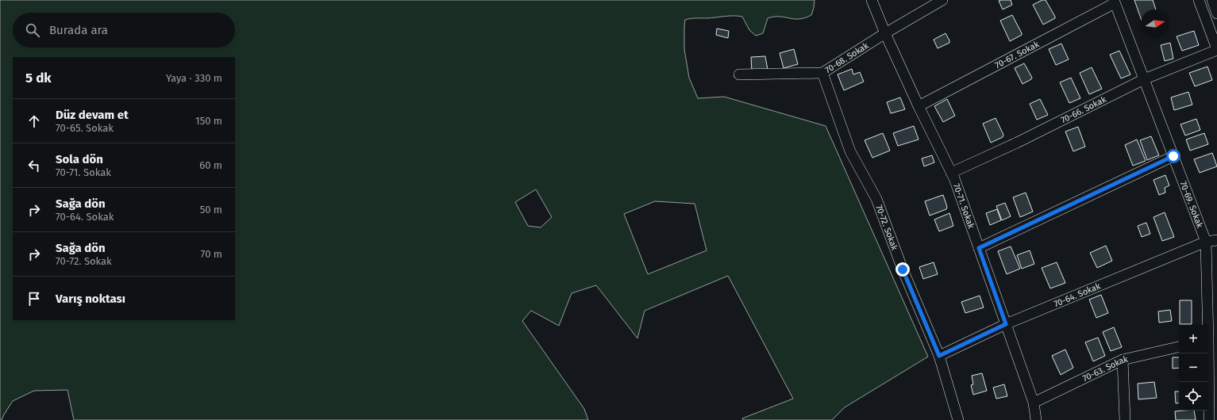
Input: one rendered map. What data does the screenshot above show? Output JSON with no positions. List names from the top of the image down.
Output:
{
  "streets": {
    "street": [
      "70-67. Sokak",
      "70-68. Sokak",
      "70-66. Sokak",
      "70-69. Sokak",
      "70-71. Sokak",
      "70-72. Sokak",
      "70-64. Sokak",
      "70-63. Sokak"
    ]
  },
  "crossings": [
    ["70-67. Sokak", "70-69. Sokak"],
    ["70-67. Sokak", "70-71. Sokak"],
    ["70-68. Sokak", "70-71. Sokak"],
    ["70-68. Sokak", "70-72. Sokak"],
    ["70-66. Sokak", "70-69. Sokak"],
    ["70-66. Sokak", "70-71. Sokak"],
    ["70-69. Sokak", "70-64. Sokak"],
    ["70-71. Sokak", "70-64. Sokak"],
    ["70-71. Sokak", "70-63. Sokak"],
    ["70-72. Sokak", "70-64. Sokak"]
  ],
  "north": "right",
  "page": {
    "search": "Burada ara",
    "heading": ["5 dk", "Yaya · 330 m"],
    "list": [
      ["Düz devam et", "70-65. Sokak", "150 m"],
      ["Sola dön", "70-71. Sokak", "60 m"],
      ["Sağa dön", "70-64. Sokak", "50 m"],
      ["Sağa dön", "70-72. Sokak", "70 m"],
      "Varış noktası"
    ],
    "map_buttons": ["+", "−"]
  }
}
